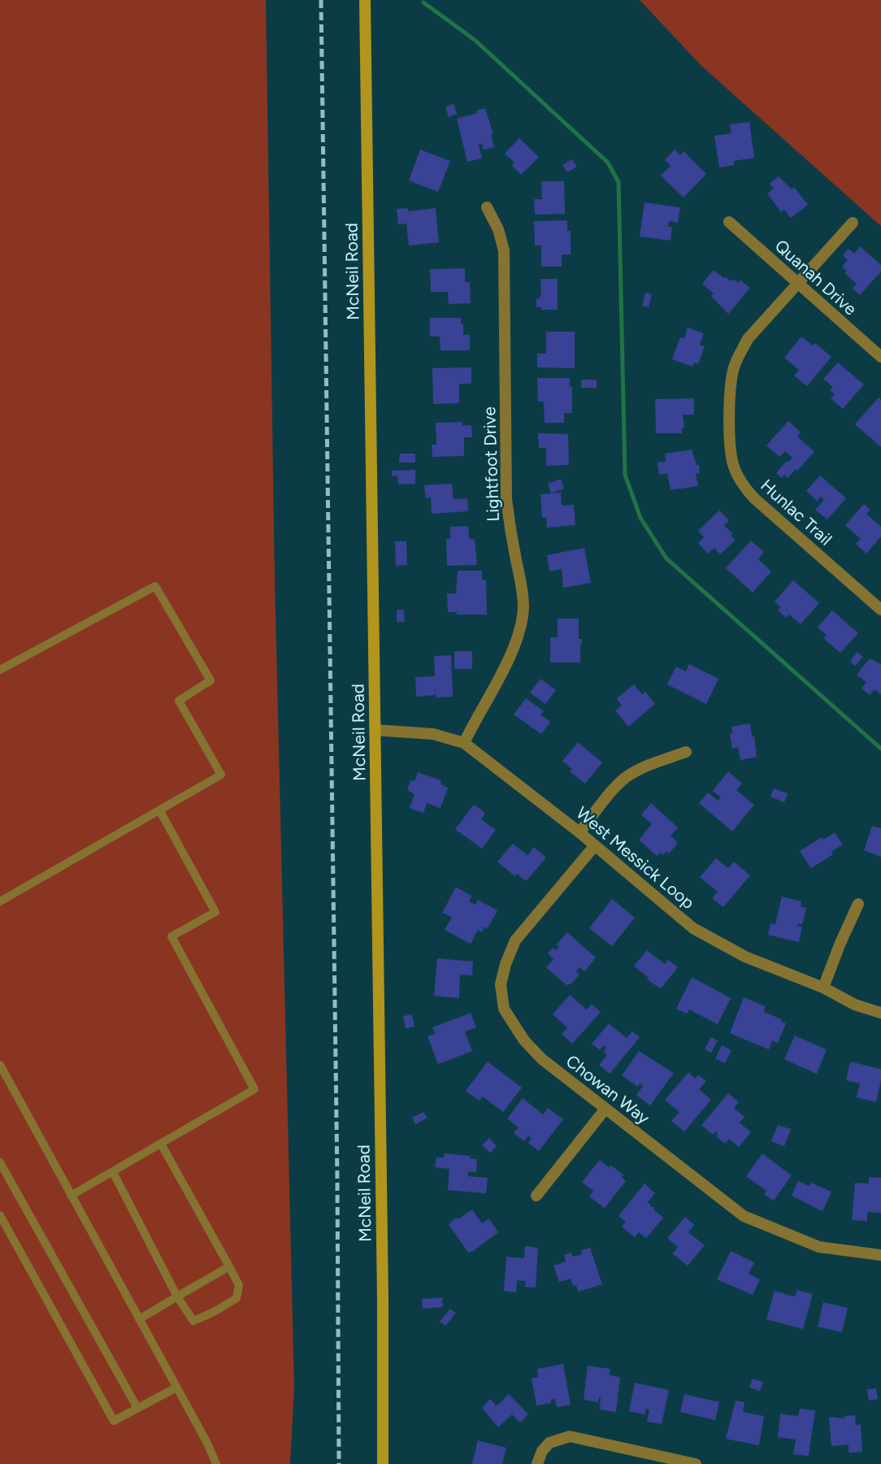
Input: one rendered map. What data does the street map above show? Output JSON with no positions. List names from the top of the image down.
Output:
{
  "streets": {
    "main road": ["McNeil Road"],
    "street": [
      "Quanah Drive",
      "Lightfoot Drive",
      "Hunlac Trail",
      "West Messick Loop",
      "Chowan Way"
    ]
  },
  "crossings": [
    ["McNeil Road", "West Messick Loop"],
    ["Quanah Drive", "Hunlac Trail"],
    ["Lightfoot Drive", "West Messick Loop"],
    ["West Messick Loop", "Chowan Way"]
  ]
}
